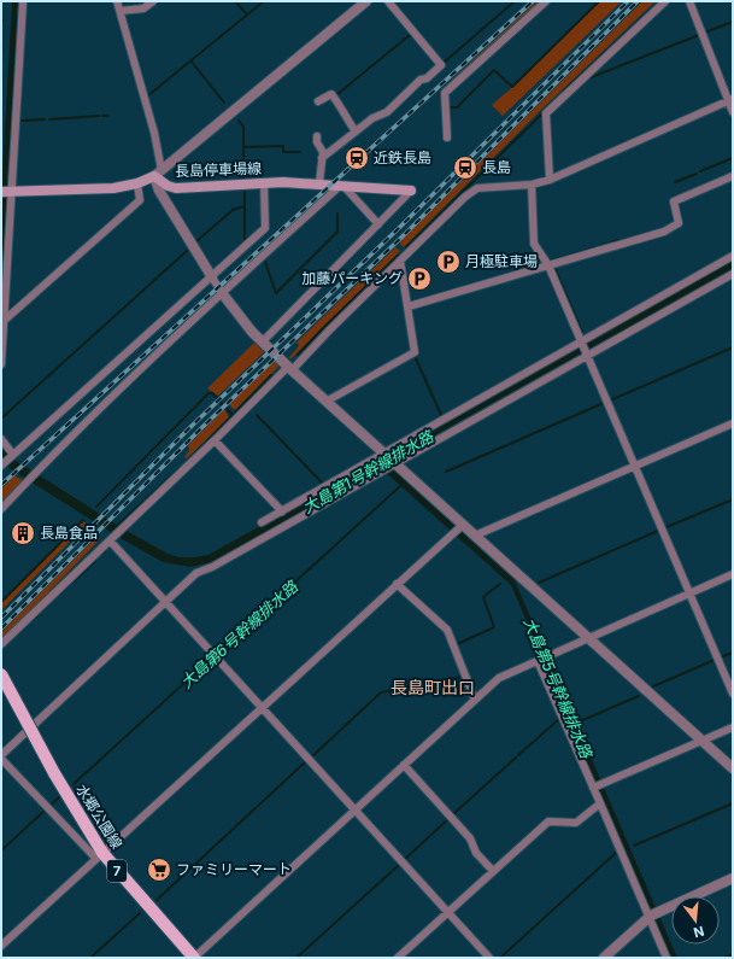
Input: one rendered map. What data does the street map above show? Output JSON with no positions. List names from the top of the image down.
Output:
{
  "streets": {
    "main road": ["長島停車場線", "水郷公園線", "7"]
  },
  "districts": ["長島町出口"],
  "water": ["大島第1号幹線排水路", "大島第6号幹線排水路", "大島第5号幹線排水路"],
  "places": {
    "station": ["近鉄長島", "長島"],
    "parking": ["月極駐車場", "加藤パーキング"],
    "building": ["長島食品"],
    "supermarket": ["ファミリーマート"]
  },
  "north": "bottom"
}
